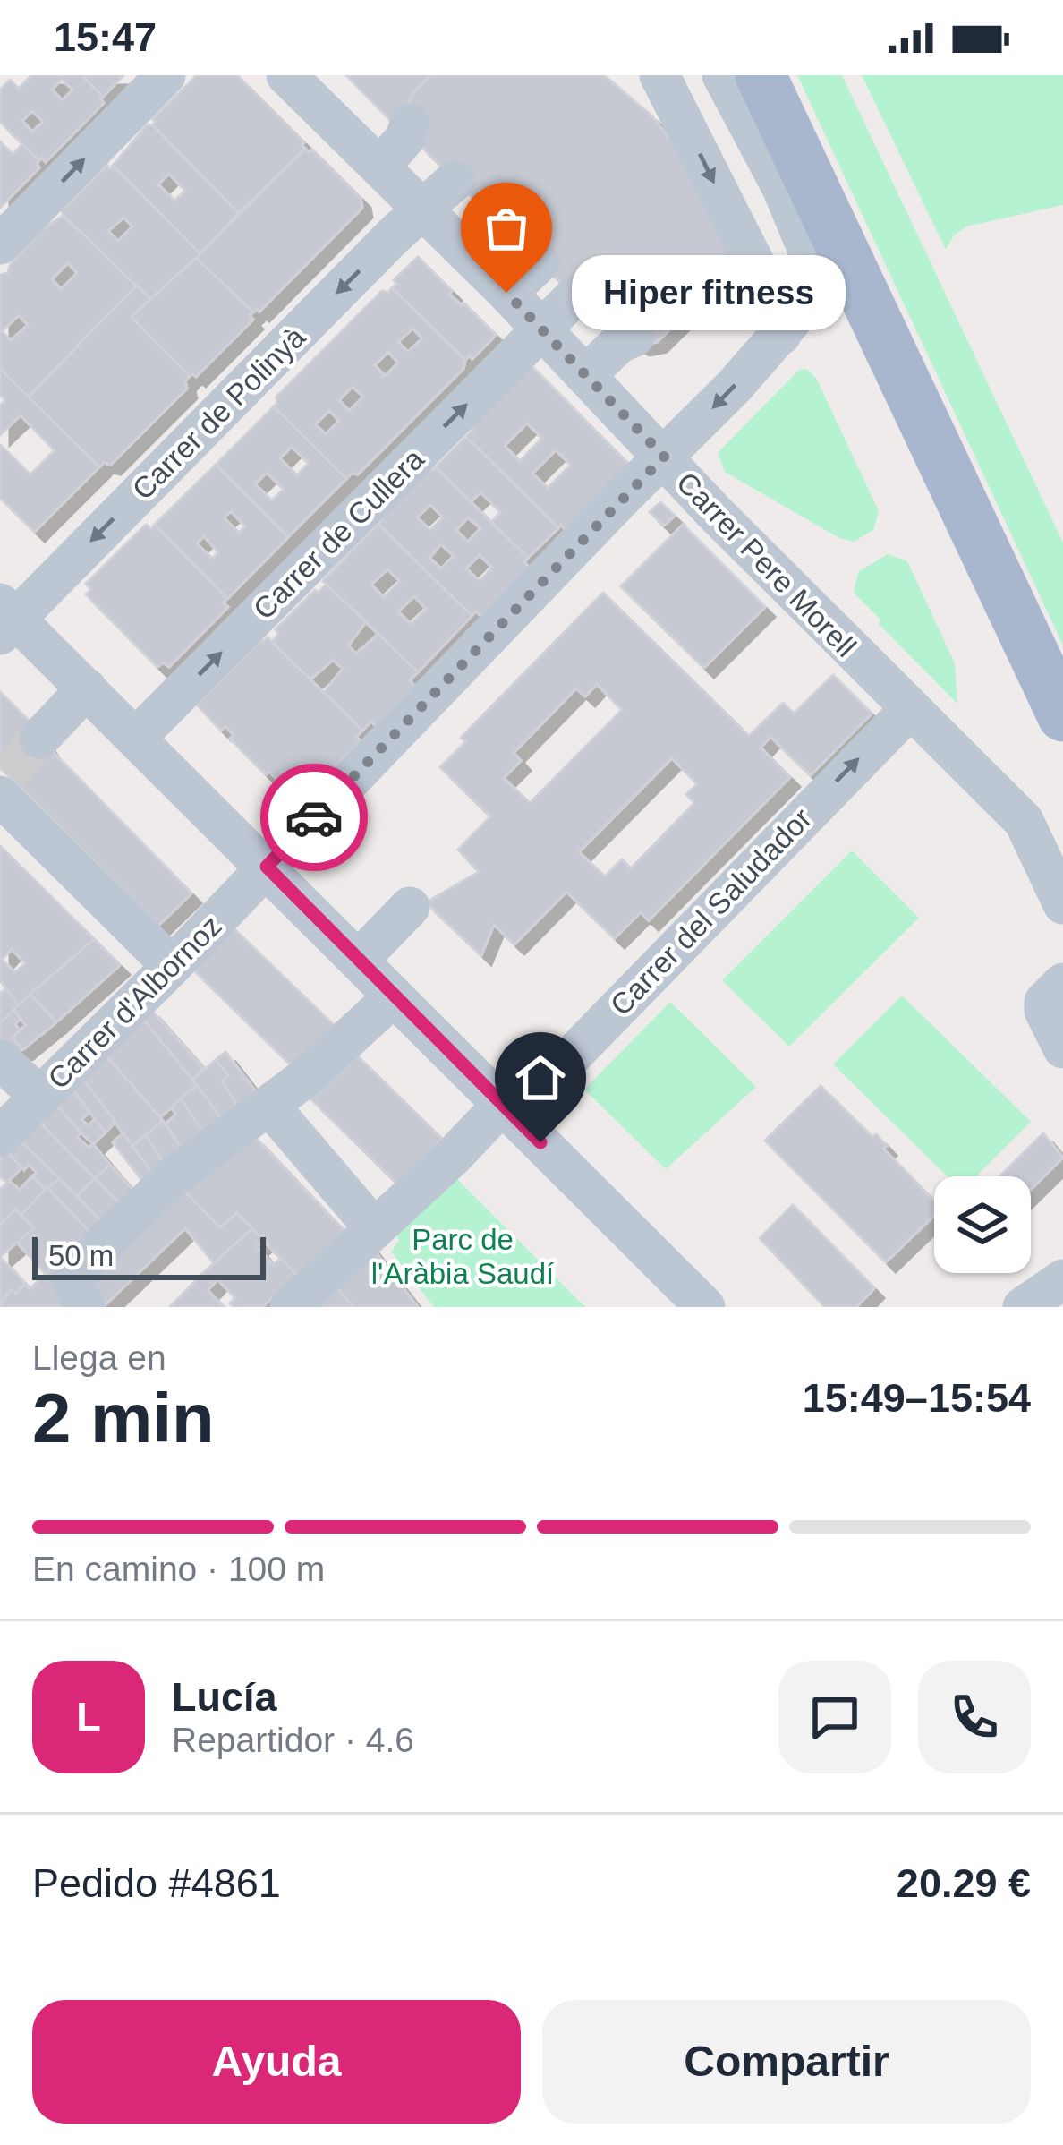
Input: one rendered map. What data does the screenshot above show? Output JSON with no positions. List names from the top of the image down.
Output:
{
  "streets": {
    "street": [
      "Carrer de Polinyà",
      "Carrer de Cullera",
      "Carrer Pere Morell",
      "Carrer del Saludador",
      "Carrer d'Albornoz"
    ]
  },
  "crossings": [
    ["Carrer de Polinyà", "Carrer Pere Morell"],
    ["Carrer de Cullera", "Carrer Pere Morell"],
    ["Carrer Pere Morell", "Carrer del Saludador"],
    ["Carrer Pere Morell", "Carrer d'Albornoz"]
  ],
  "one_way": ["Carrer de Cullera", "Carrer del Saludador"],
  "parks": ["Parc de l'Aràbia Saudí"],
  "places": ["Hiper fitness"],
  "scale_bar": "50 m",
  "page": {
    "status": "15:47",
    "bubble": "Hiper fitness",
    "scale": "50 m",
    "heading": ["2 min", "Llega en", "15:49–15:54"],
    "panel": [
      "Lucía",
      "Repartidor · 4.6",
      "Pedido #4861",
      "20.29 €"
    ],
    "bar": "En camino · 100 m",
    "round": "L",
    "buttons": ["Ayuda", "Compartir"]
  }
}
